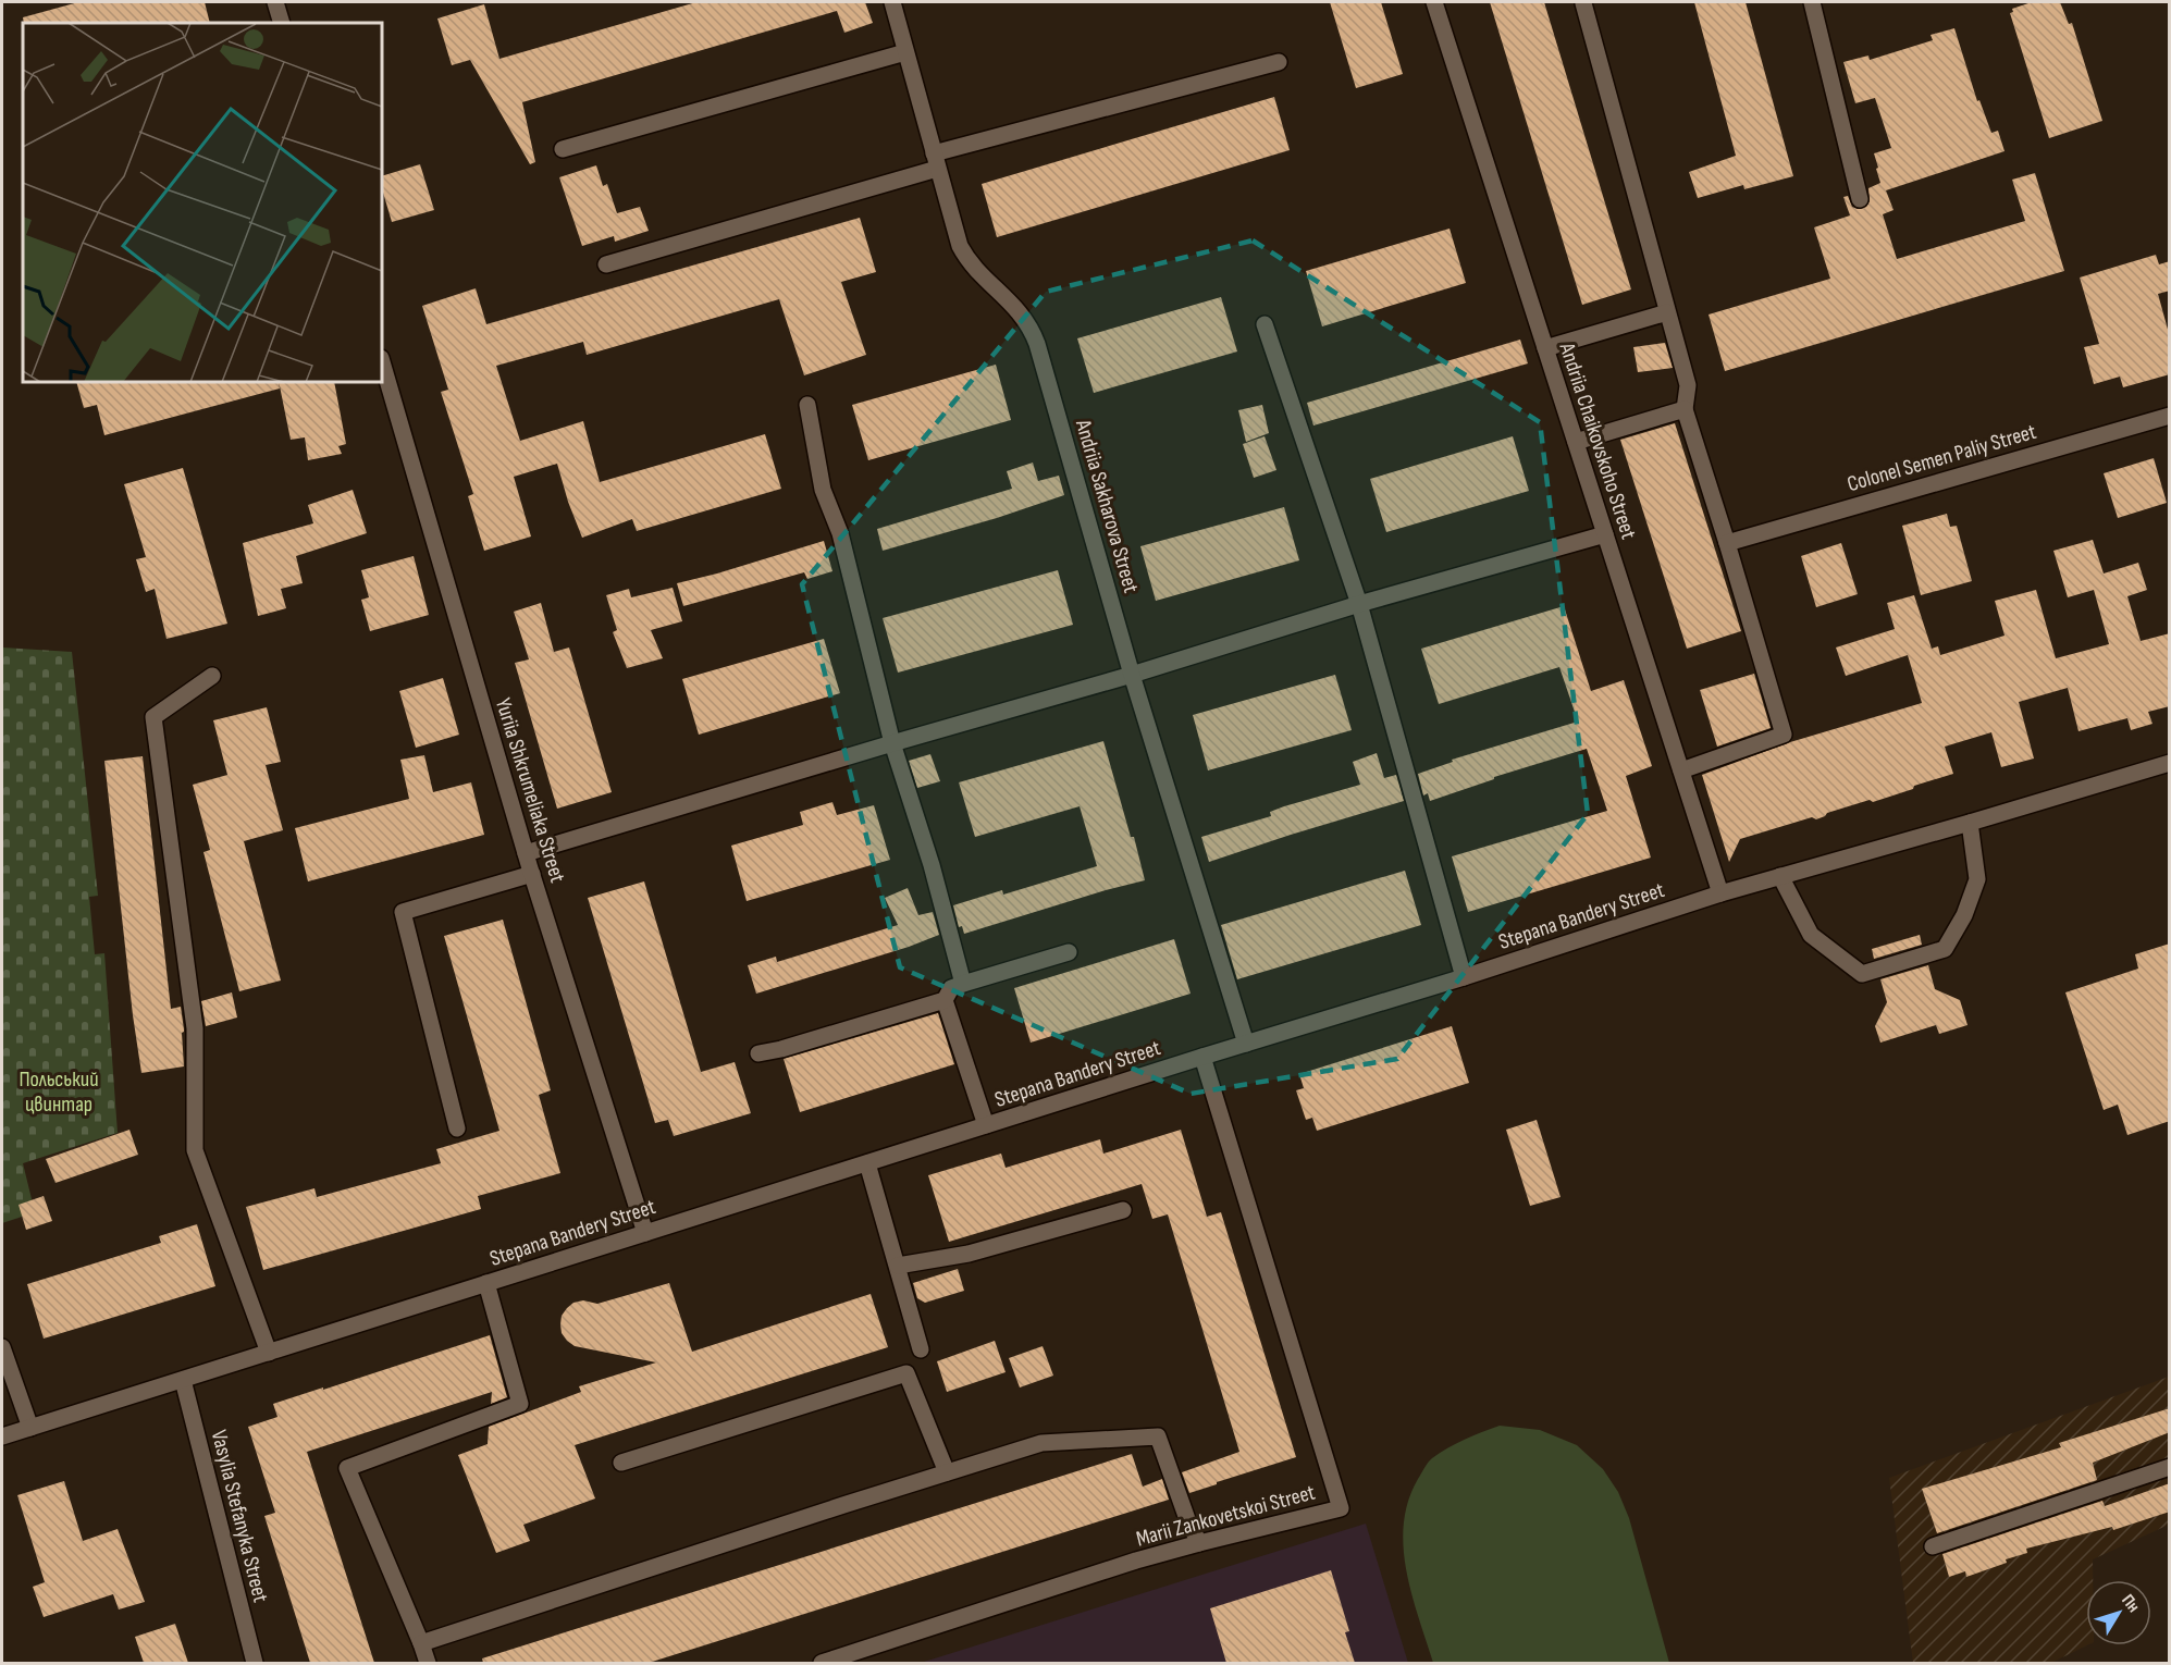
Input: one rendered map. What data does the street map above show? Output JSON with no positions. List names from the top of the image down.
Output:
{
  "streets": {
    "street": [
      "Andriia Chaikovskoho Street",
      "Colonel Semen Paliy Street",
      "Andriia Sakharova Street",
      "Yuriia Shkrumeliaka Street",
      "Stepana Bandery Street",
      "Marii Zankovetskoi Street",
      "Vasylia Stefanyka Street"
    ]
  },
  "crossings": [
    ["Andriia Chaikovskoho Street", "Stepana Bandery Street"],
    ["Andriia Sakharova Street", "Stepana Bandery Street"],
    ["Yuriia Shkrumeliaka Street", "Stepana Bandery Street"],
    ["Stepana Bandery Street", "Marii Zankovetskoi Street"],
    ["Stepana Bandery Street", "Vasylia Stefanyka Street"]
  ],
  "parks": ["Польський цвинтар"],
  "north": "top right"
}
